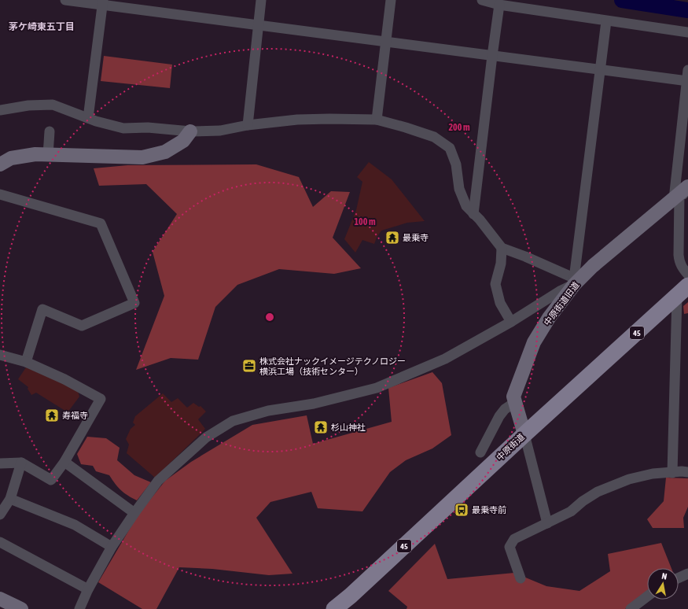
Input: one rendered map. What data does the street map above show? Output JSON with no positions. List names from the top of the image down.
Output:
{
  "streets": {
    "main road": ["45", "中原街道"],
    "street": ["中原街道旧道"]
  },
  "districts": ["茅ケ崎東五丁目"],
  "places": {
    "temple": ["最乗寺", "寿福寺", "杉山神社"],
    "office": ["株式会社ナックイメージテクノロジー 横浜工場（技術センター）"],
    "bus stop": ["最乗寺前"]
  },
  "north": "top",
  "rings": ["200 m", "100 m"]
}
